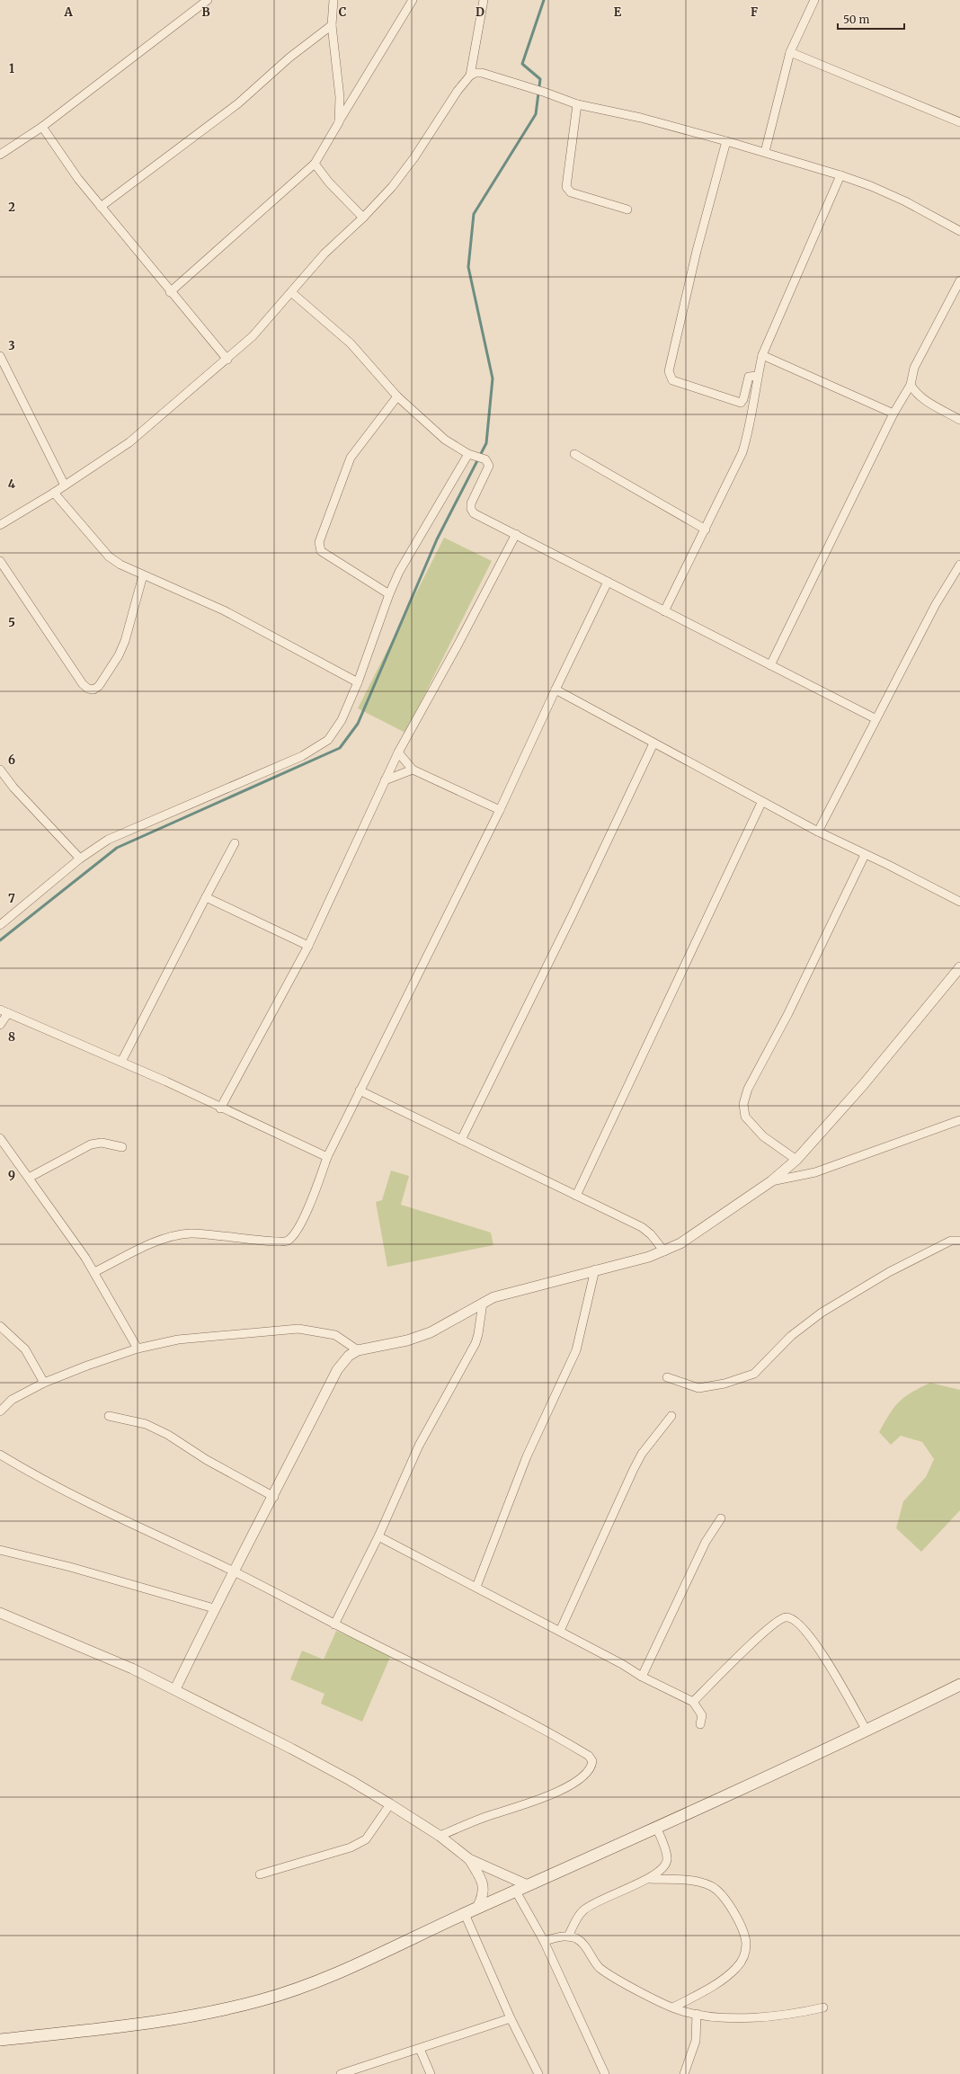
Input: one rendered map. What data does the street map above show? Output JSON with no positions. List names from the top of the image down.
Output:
{
  "scale_bar": "50 m",
  "grid": {
    "columns": [
      "A",
      "B",
      "C",
      "D",
      "E",
      "F"
    ],
    "rows": [
      "1",
      "2",
      "3",
      "4",
      "5",
      "6",
      "7",
      "8",
      "9"
    ]
  }
}
